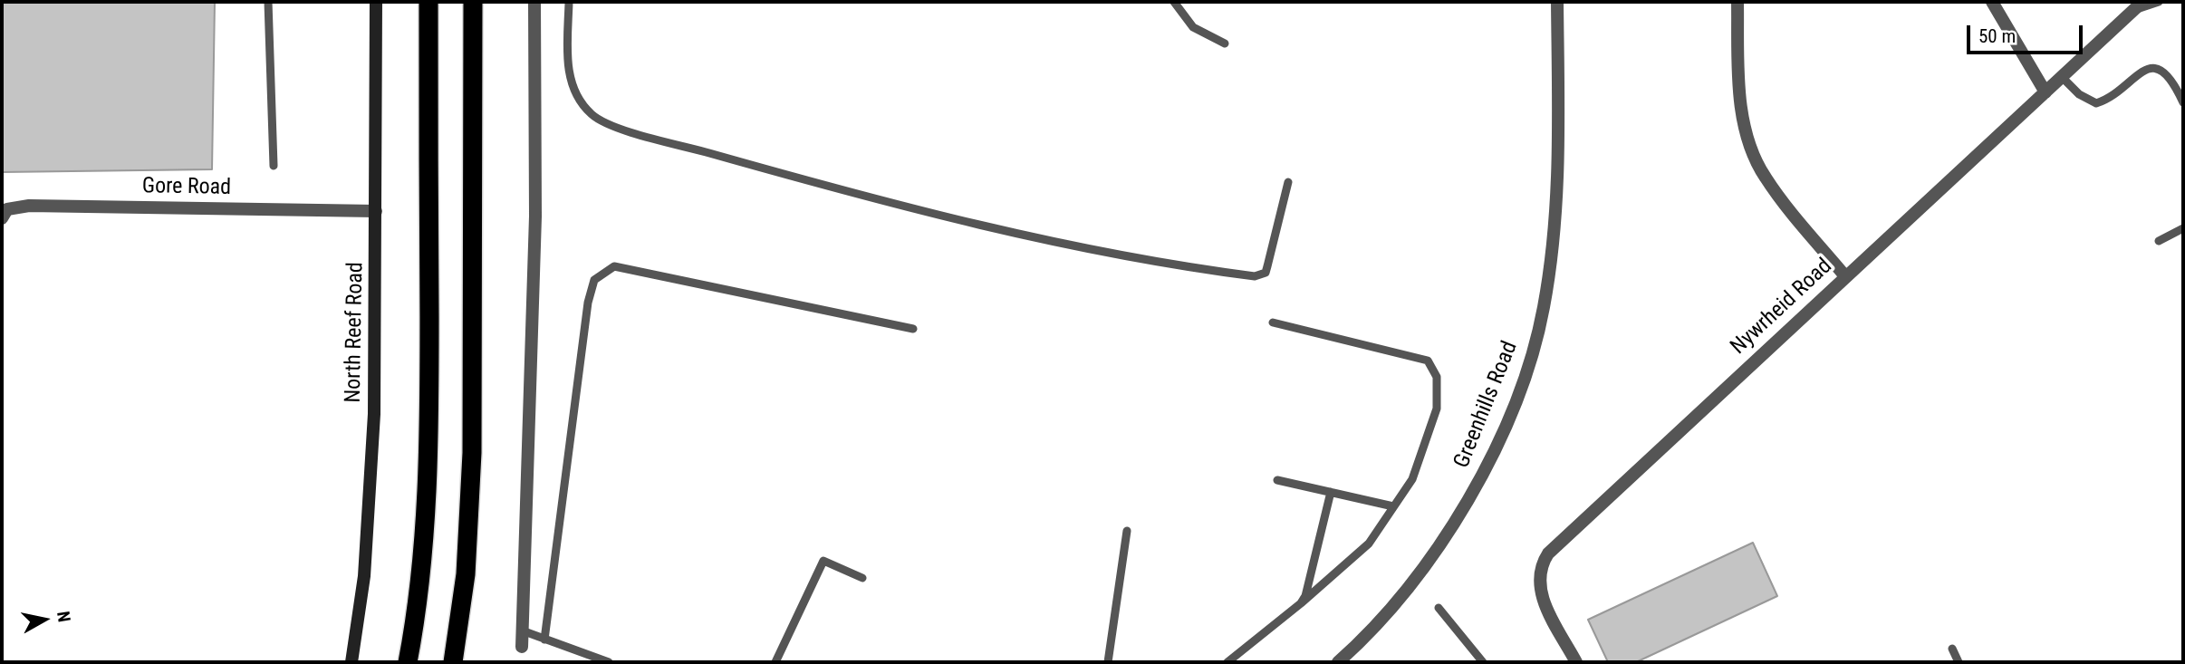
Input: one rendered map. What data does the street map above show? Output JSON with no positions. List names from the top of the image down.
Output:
{
  "streets": {
    "main road": ["North Reef Road"],
    "street": ["Gore Road", "Nywrheid Road", "Greenhills Road"]
  },
  "crossings": [
    ["Gore Road", "North Reef Road"]
  ],
  "scale_bar": "50 m",
  "north": "right"
}
